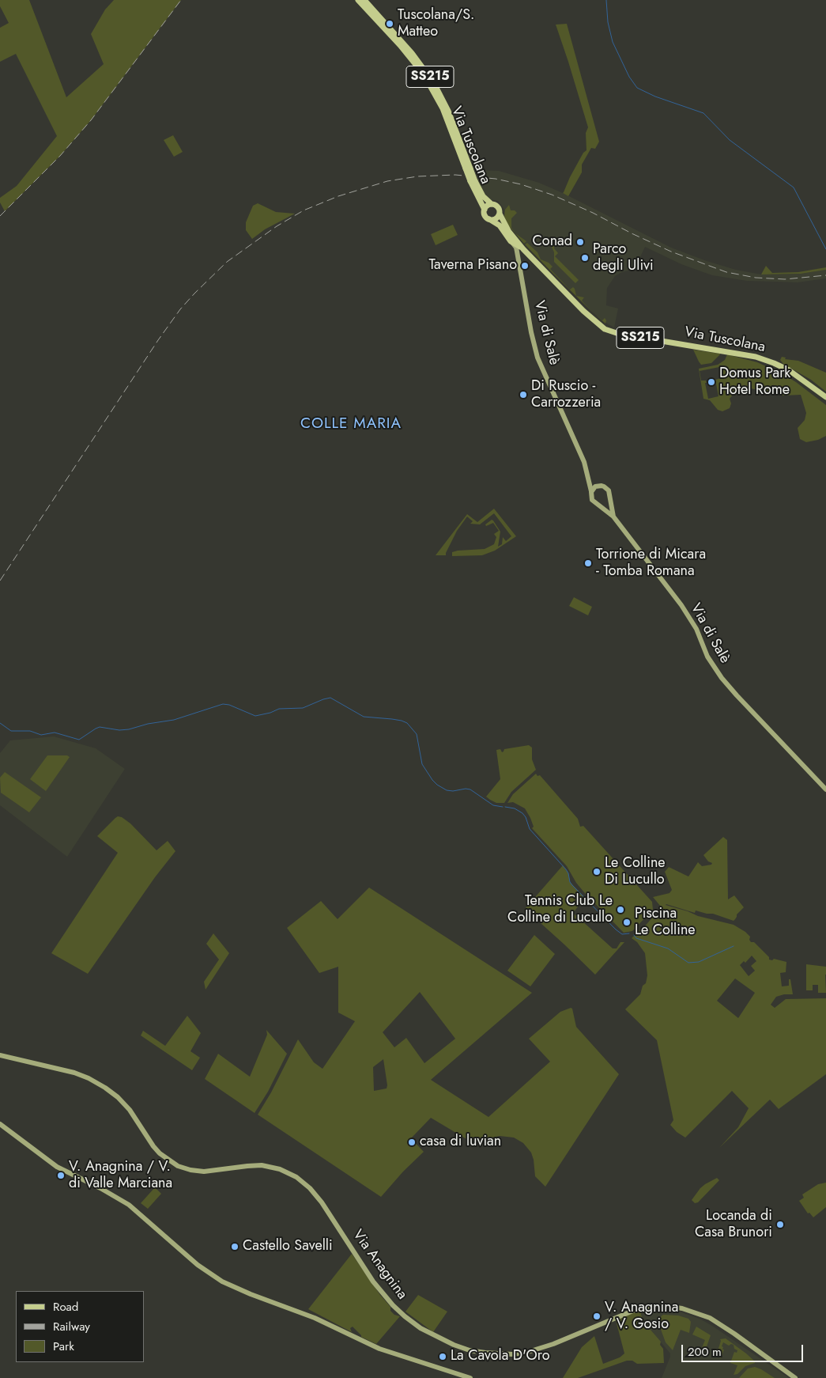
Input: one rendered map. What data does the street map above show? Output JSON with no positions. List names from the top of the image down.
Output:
{
  "streets": {
    "main road": [
      "SS215",
      "Via Tuscolana",
      "Via di Salè",
      "Via Anagnina"
    ]
  },
  "crossings": [
    ["Via Tuscolana", "Via di Salè"]
  ],
  "districts": ["COLLE MARIA"],
  "places": [
    "Tuscolana/S. Matteo",
    "Conad",
    "Parco degli Ulivi",
    "Taverna Pisano",
    "Domus Park Hotel Rome",
    "Di Ruscio - Carrozzeria",
    "Torrione di Micara - Tomba Romana",
    "Le Colline Di Lucullo",
    "Tennis Club Le Colline di Lucullo",
    "Piscina Le Colline",
    "casa di luvian",
    "V. Anagnina / V. di Valle Marciana",
    "Locanda di Casa Brunori",
    "Castello Savelli",
    "V. Anagnina / V. Gosio",
    "La Cavola D'Oro"
  ],
  "legend": ["Road", "Railway", "Park"],
  "scale_bar": "200 m"
}
